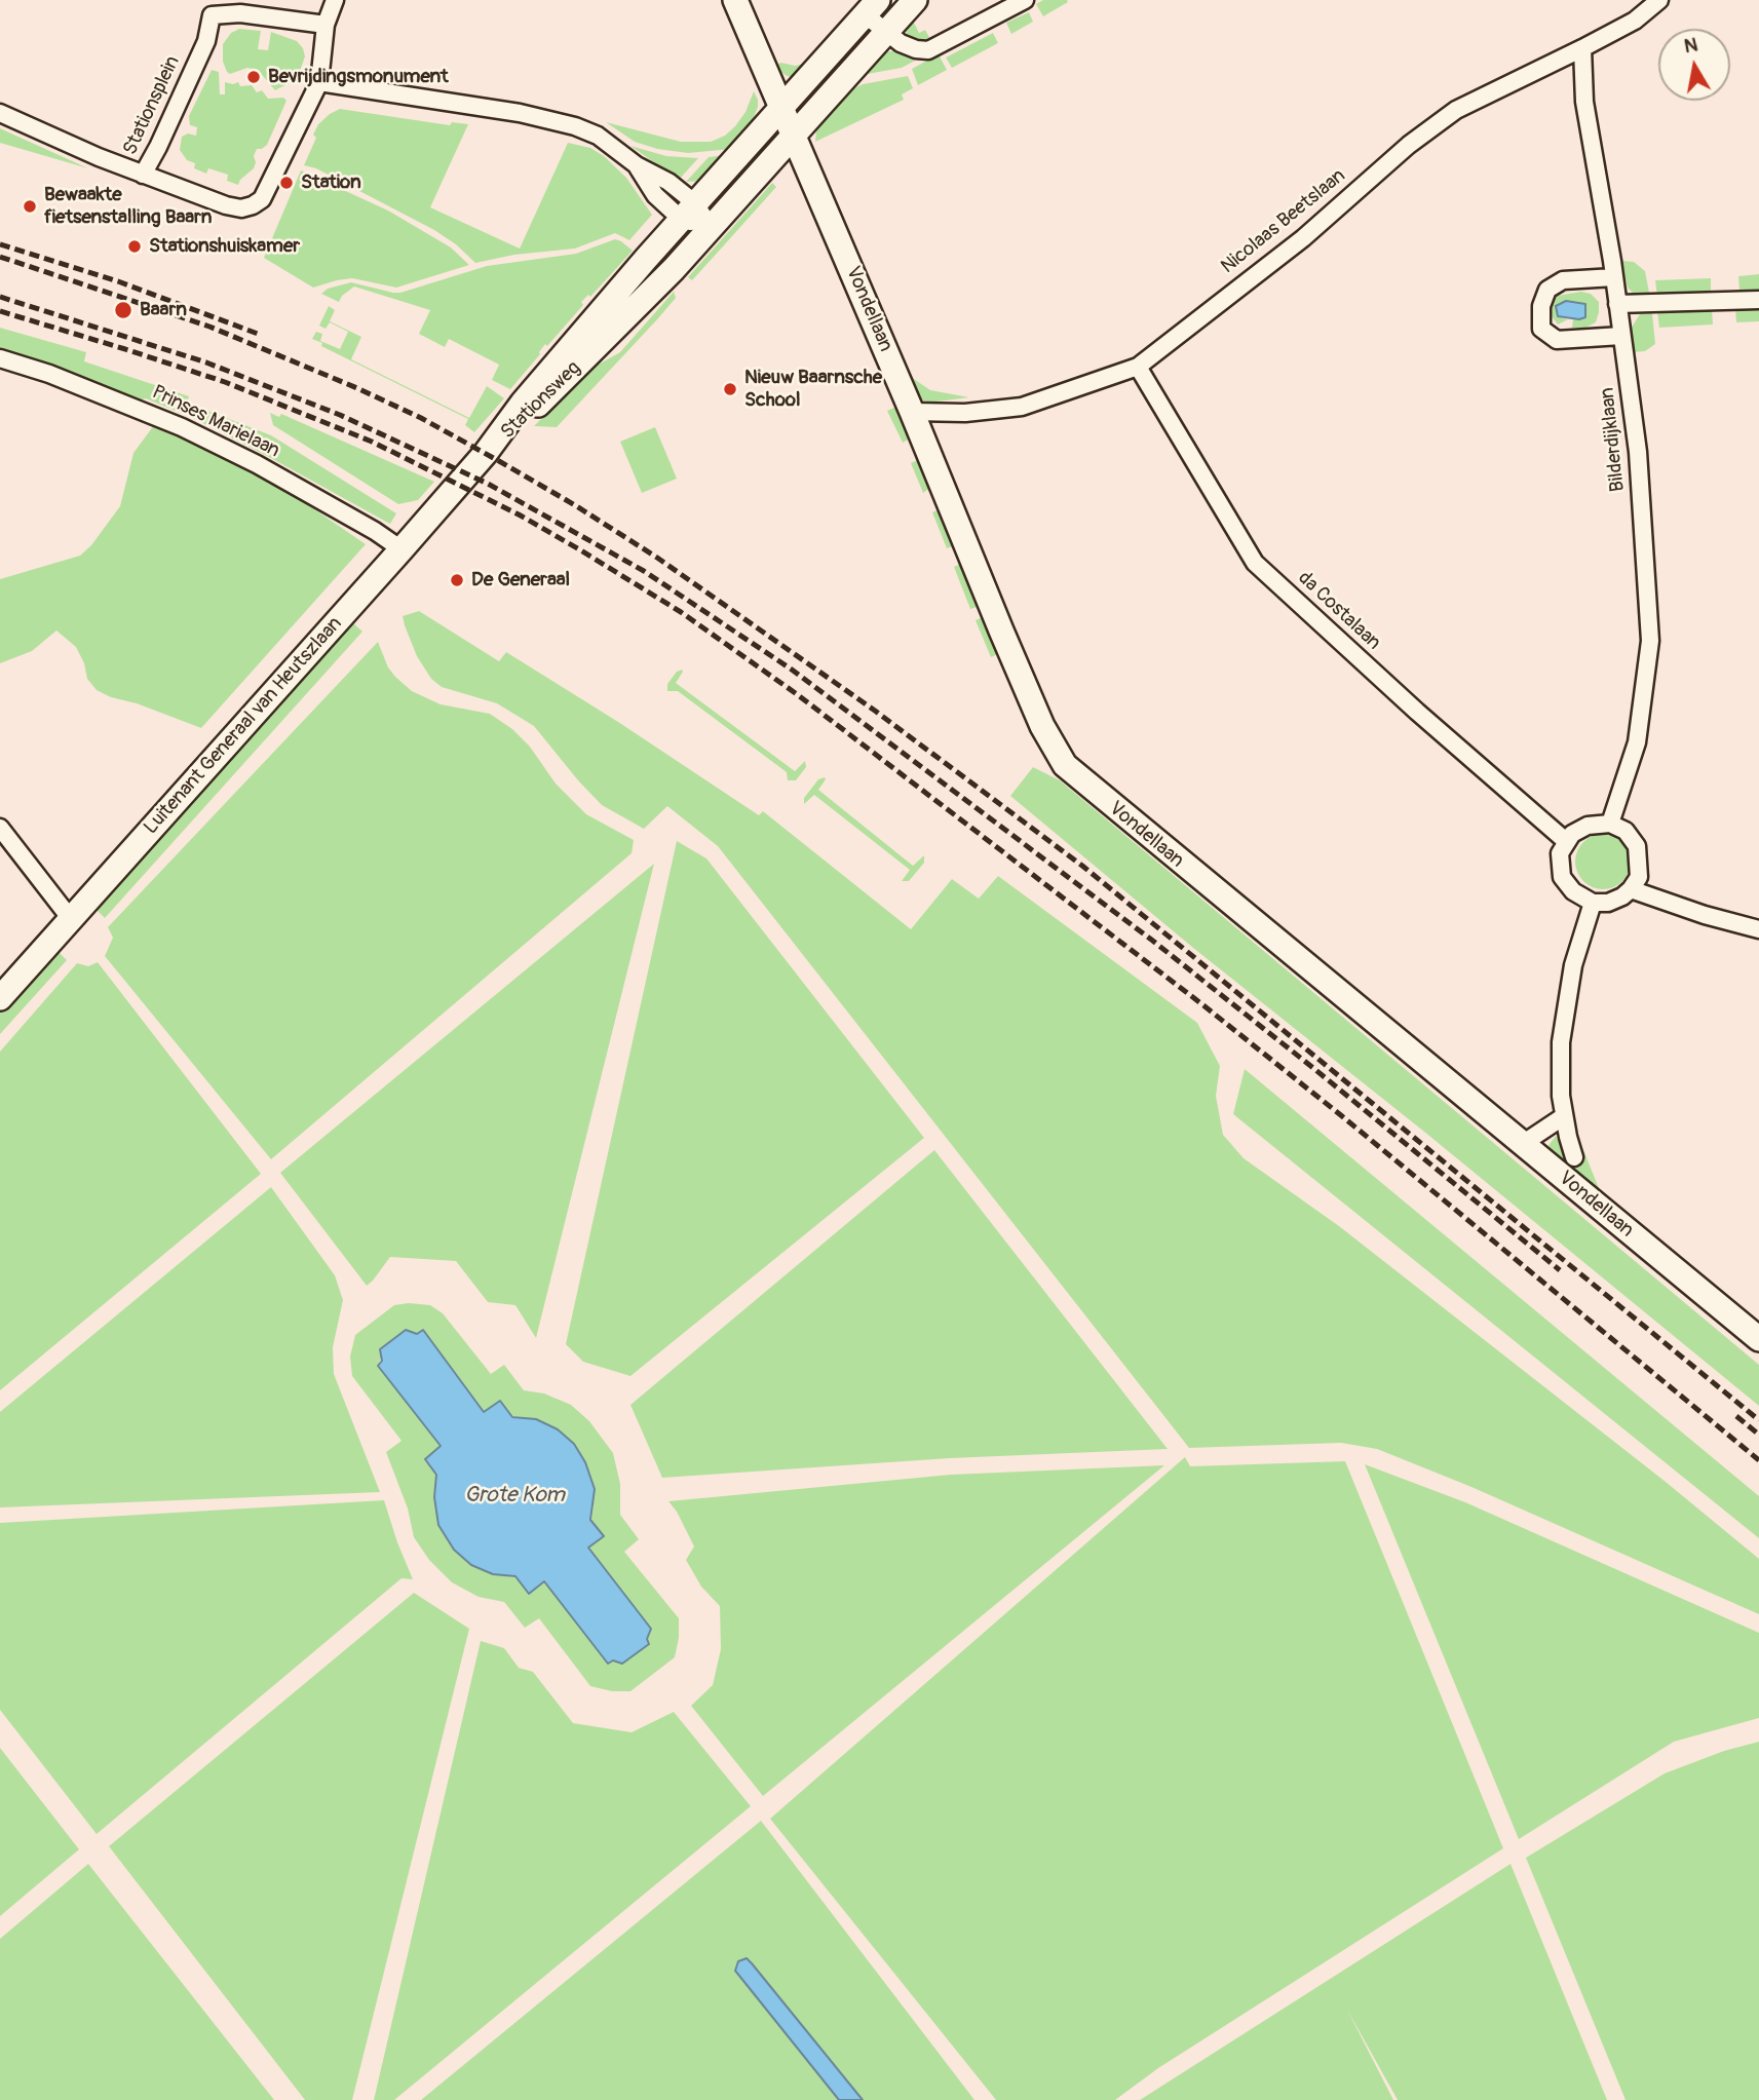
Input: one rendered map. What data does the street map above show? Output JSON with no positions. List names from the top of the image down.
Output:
{
  "streets": {
    "main road": ["Vondellaan", "Stationsweg", "Luitenant Generaal van Heutszlaan"],
    "street": [
      "Stationsplein",
      "Nicolaas Beetslaan",
      "Prinses Marielaan",
      "Bilderdijklaan",
      "da Costalaan"
    ]
  },
  "crossings": [
    ["Nicolaas Beetslaan", "Vondellaan"],
    ["Nicolaas Beetslaan", "Bilderdijklaan"],
    ["Nicolaas Beetslaan", "da Costalaan"],
    ["Vondellaan", "Stationsweg"],
    ["Stationsweg", "Luitenant Generaal van Heutszlaan"],
    ["Prinses Marielaan", "Luitenant Generaal van Heutszlaan"],
    ["Bilderdijklaan", "da Costalaan"]
  ],
  "water": ["Grote Kom"],
  "places": [
    "Bevrijdingsmonument",
    "Station",
    "Bewaakte fietsenstalling Baarn",
    "Stationshuiskamer",
    "Baarn",
    "Nieuw Baarnsche School",
    "De Generaal"
  ],
  "north": "top"
}
